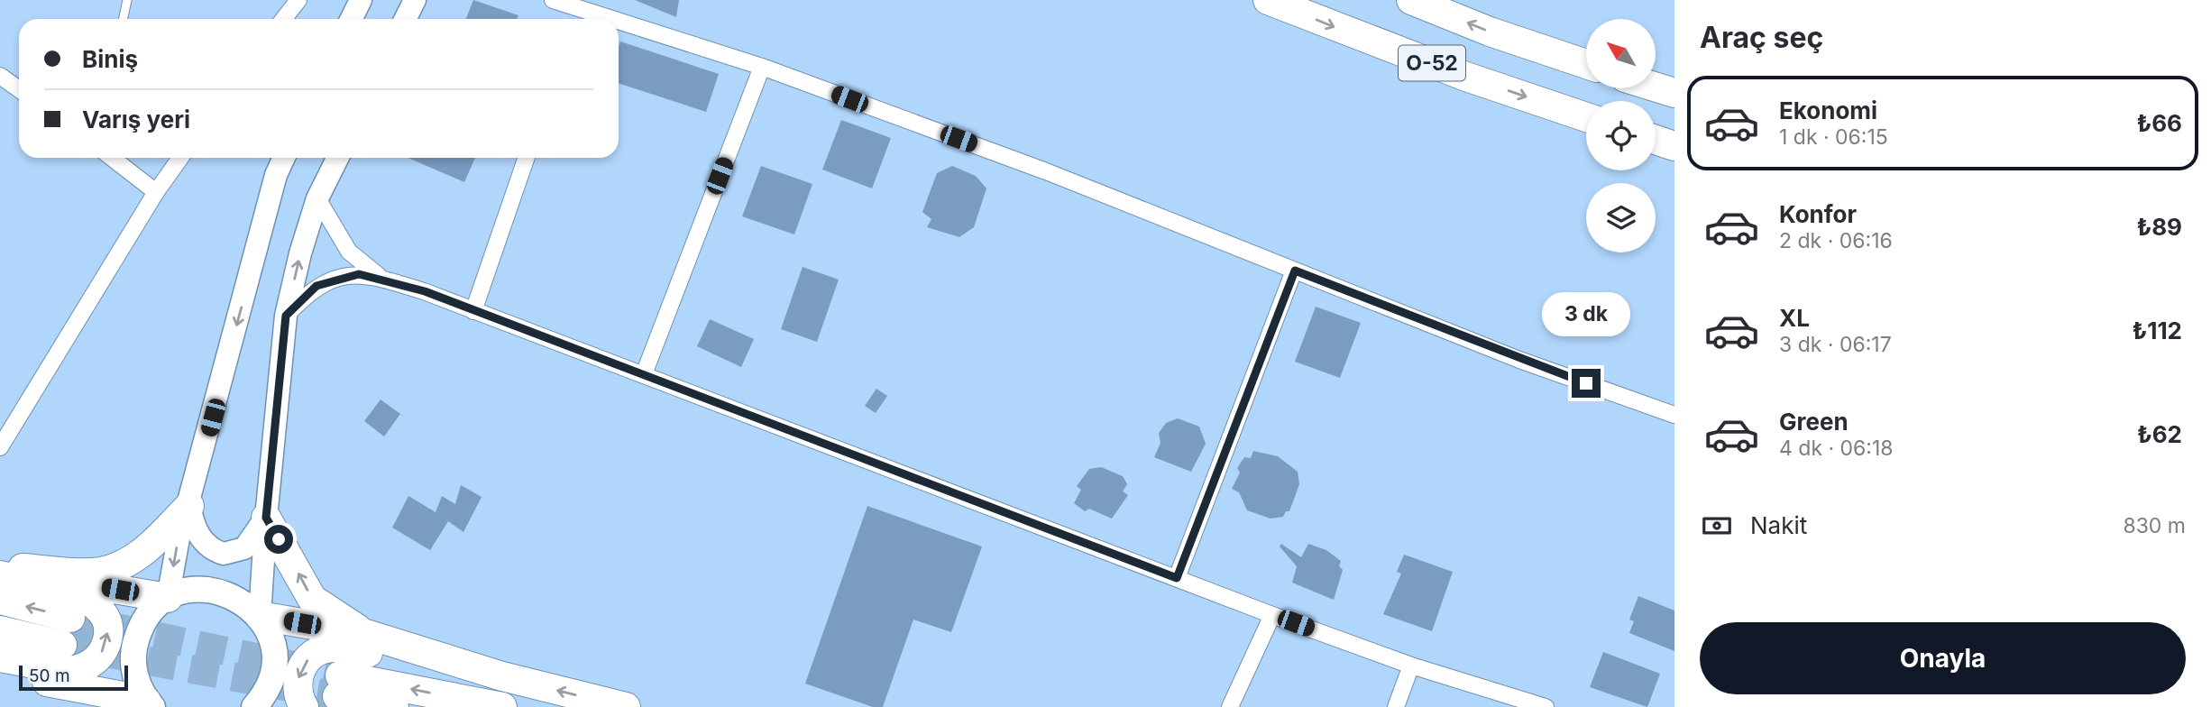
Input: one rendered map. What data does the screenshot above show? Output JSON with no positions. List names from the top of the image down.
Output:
{
  "streets": {
    "highway": ["O-52"]
  },
  "scale_bar": "50 m",
  "north": "top left",
  "page": {
    "heading": "Araç seç",
    "banner": ["Biniş", "Varış yeri"],
    "list": [
      {
        "name": "Ekonomi",
        "note": "1 dk · 06:15",
        "value": "₺66"
      },
      {
        "name": "Konfor",
        "note": "2 dk · 06:16",
        "value": "₺89"
      },
      {
        "name": "XL",
        "note": "3 dk · 06:17",
        "value": "₺112"
      },
      {
        "name": "Green",
        "note": "4 dk · 06:18",
        "value": "₺62"
      }
    ],
    "bubble": "3 dk",
    "pay": ["Nakit", "830 m"],
    "buttons": "Onayla",
    "scale": "50 m"
  }
}
